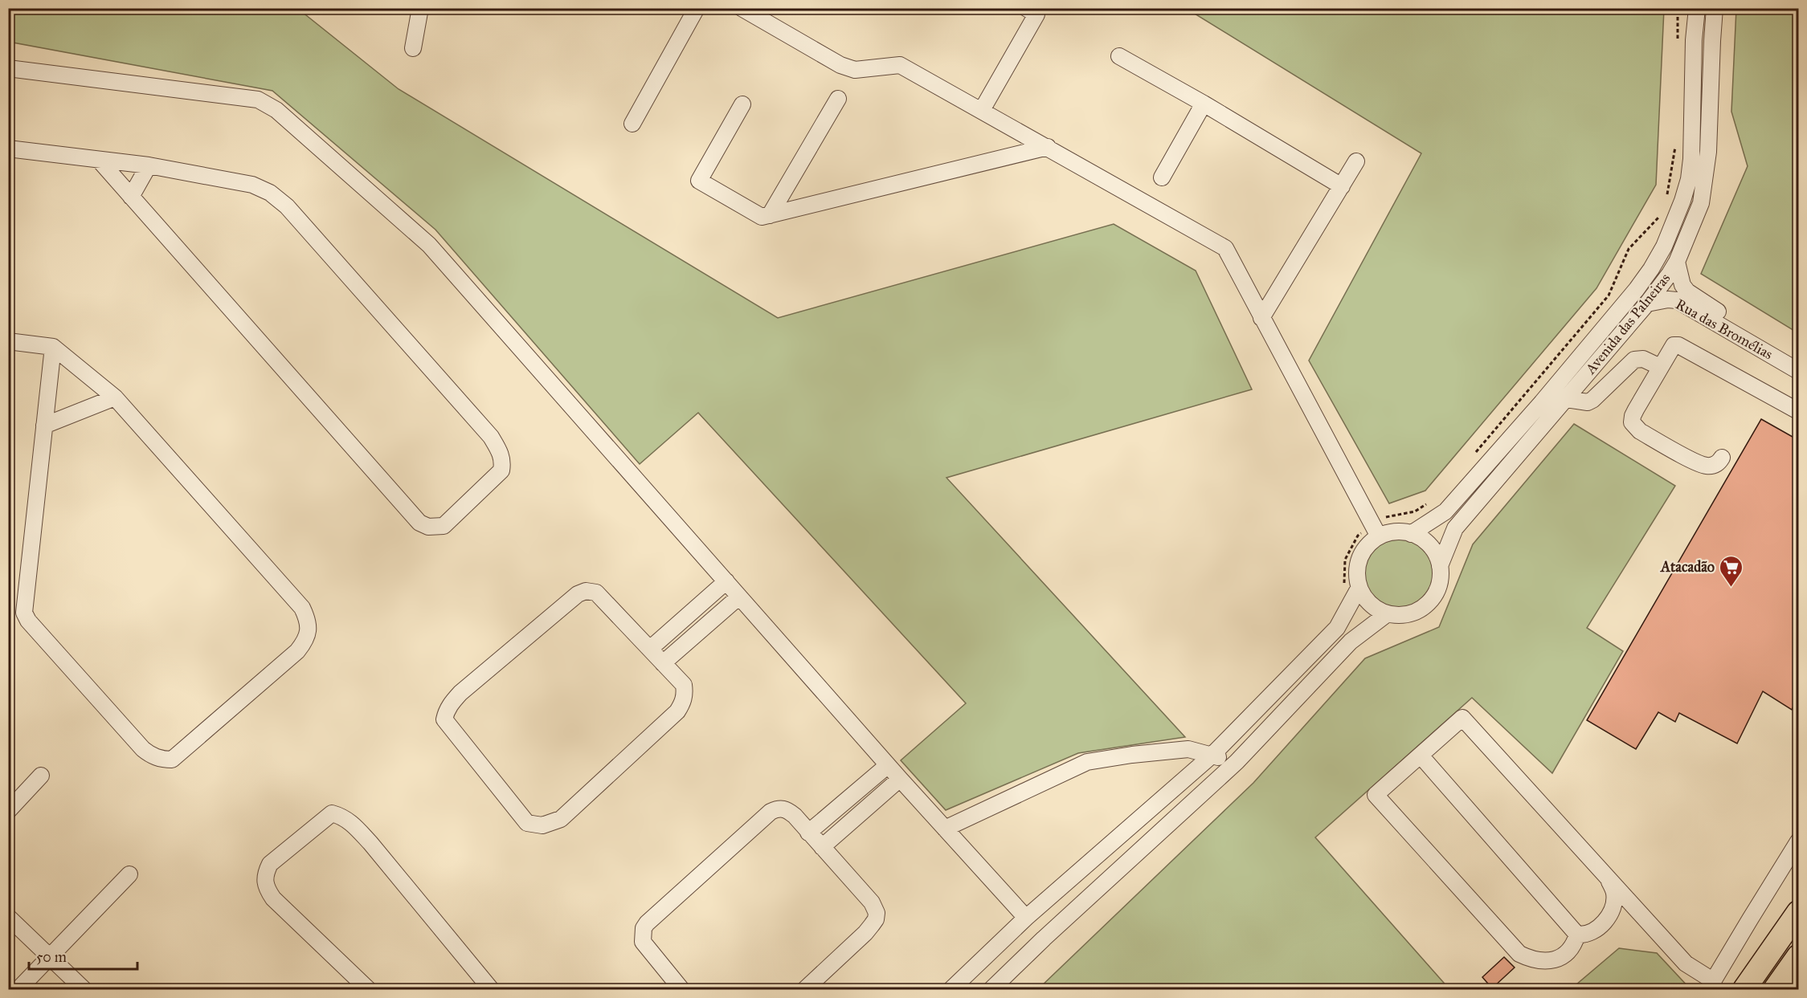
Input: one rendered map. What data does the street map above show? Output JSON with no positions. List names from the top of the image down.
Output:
{
  "streets": {
    "street": ["Avenida das Palneiras", "Rua das Bromélias"]
  },
  "crossings": [
    ["Avenida das Palneiras", "Rua das Bromélias"]
  ],
  "places": {
    "supermarket": ["Atacadão"]
  },
  "scale_bar": "50 m"
}
